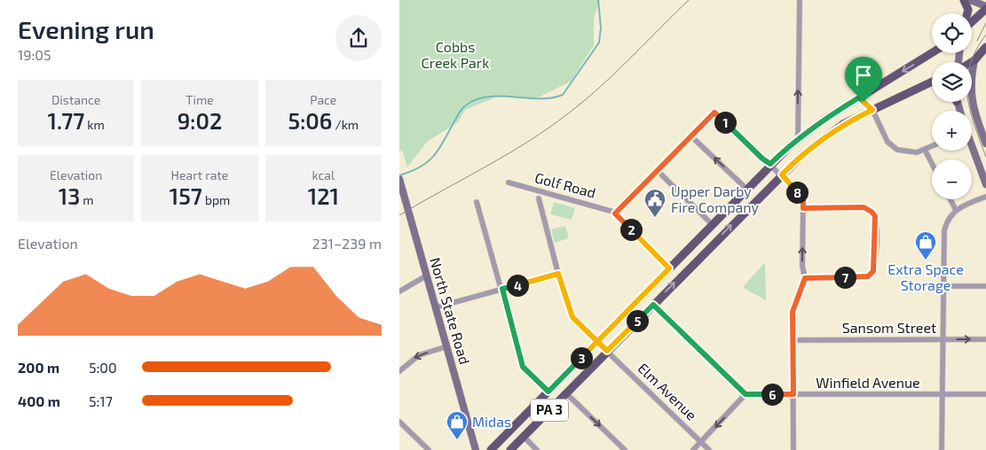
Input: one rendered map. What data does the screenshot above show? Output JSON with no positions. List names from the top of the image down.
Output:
{
  "streets": {
    "main road": ["North State Road", "PA 3"],
    "street": [
      "Golf Road",
      "Sansom Street",
      "Winfield Avenue",
      "Elm Avenue"
    ]
  },
  "crossings": [
    ["Golf Road", "Elm Avenue"],
    ["Golf Road", "PA 3"],
    ["Elm Avenue", "PA 3"]
  ],
  "parks": ["Cobbs Creek Park"],
  "places": {
    "public building": ["Upper Darby Fire Company"],
    "shop": ["Extra Space Storage", "Midas"]
  },
  "page": {
    "heading": ["Evening run", "19:05"],
    "map_buttons": ["+", "−"],
    "stats": [
      ["Distance", "1.77 km"],
      ["Time", "9:02"],
      ["Pace", "5:06 /km"],
      ["Elevation", "13 m"],
      ["Heart rate", "157 bpm"],
      ["kcal", "121"]
    ],
    "pins": [
      "1",
      "8",
      "2",
      "7",
      "4",
      "5",
      "3",
      "6"
    ],
    "chart": ["Elevation", "231–239 m"],
    "list": [
      {
        "name": "200 m",
        "note": "5:00"
      },
      {
        "name": "400 m",
        "note": "5:17"
      }
    ]
  }
}
